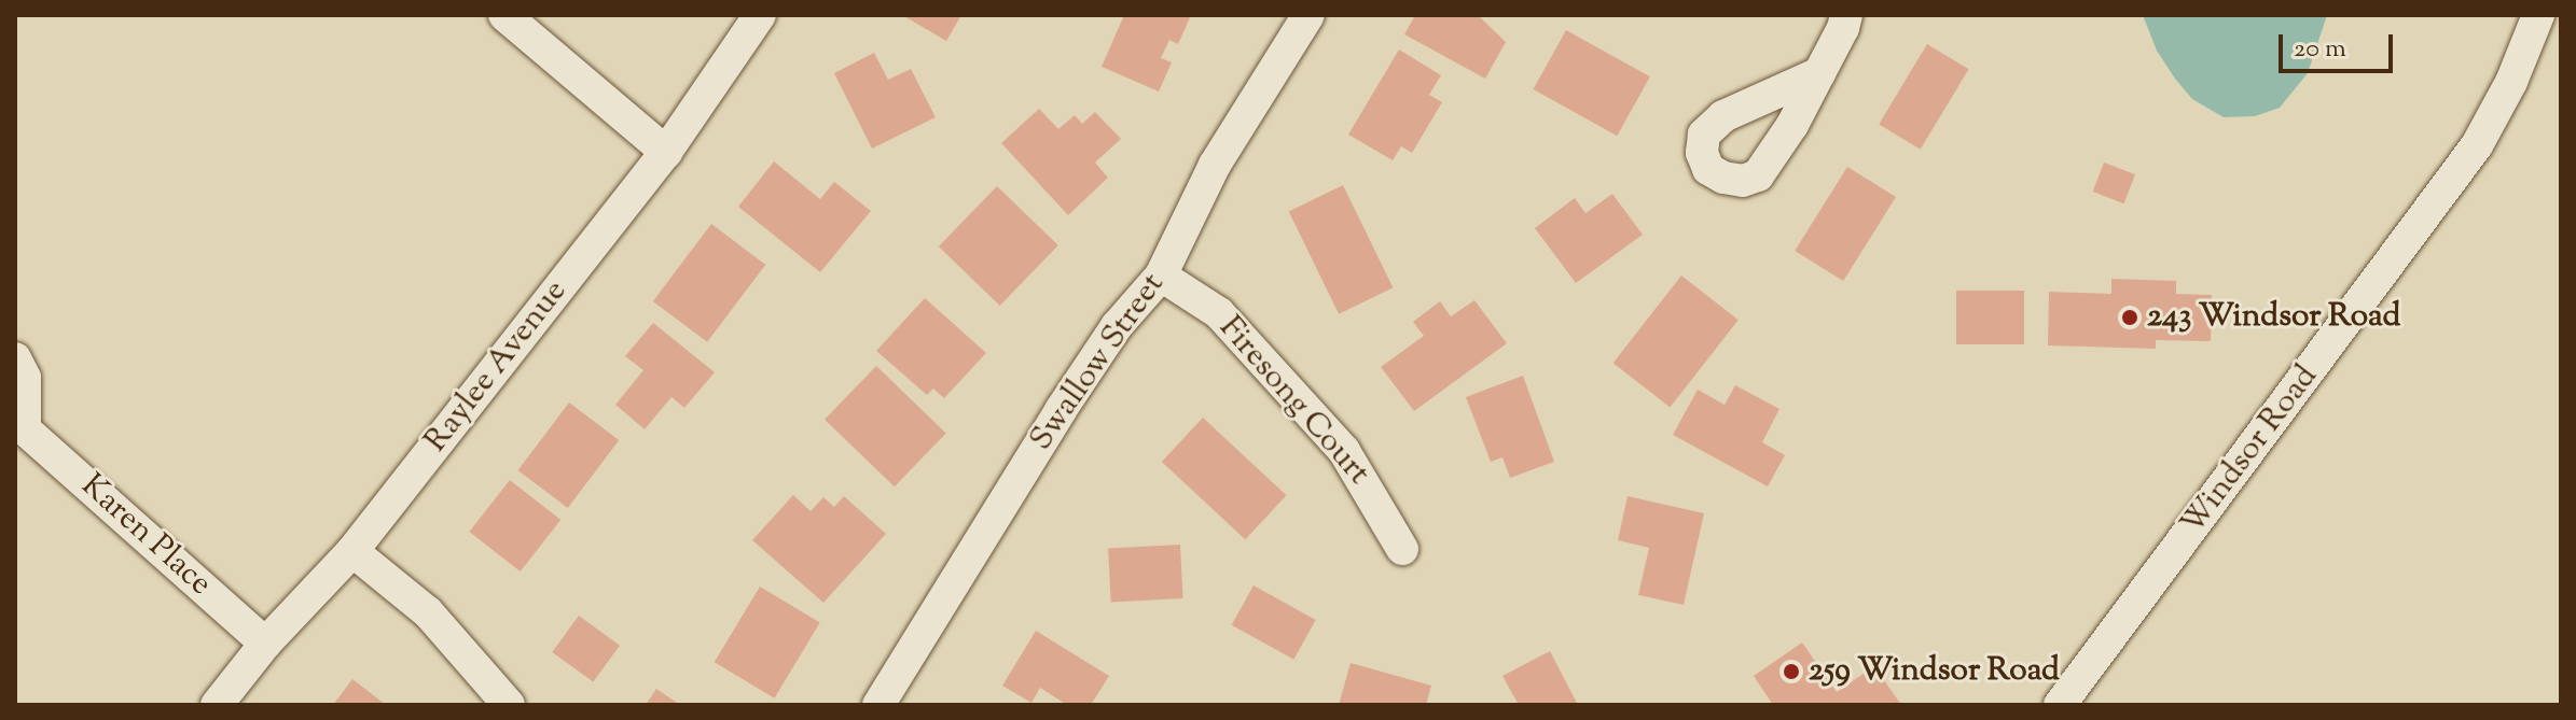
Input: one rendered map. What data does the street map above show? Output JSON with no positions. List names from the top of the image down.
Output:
{
  "streets": {
    "street": [
      "Swallow Street",
      "Raylee Avenue",
      "Firesong Court",
      "Windsor Road",
      "Karen Place"
    ]
  },
  "crossings": [
    ["Swallow Street", "Firesong Court"],
    ["Raylee Avenue", "Karen Place"]
  ],
  "places": ["243 Windsor Road", "259 Windsor Road"],
  "scale_bar": "20 m"
}
